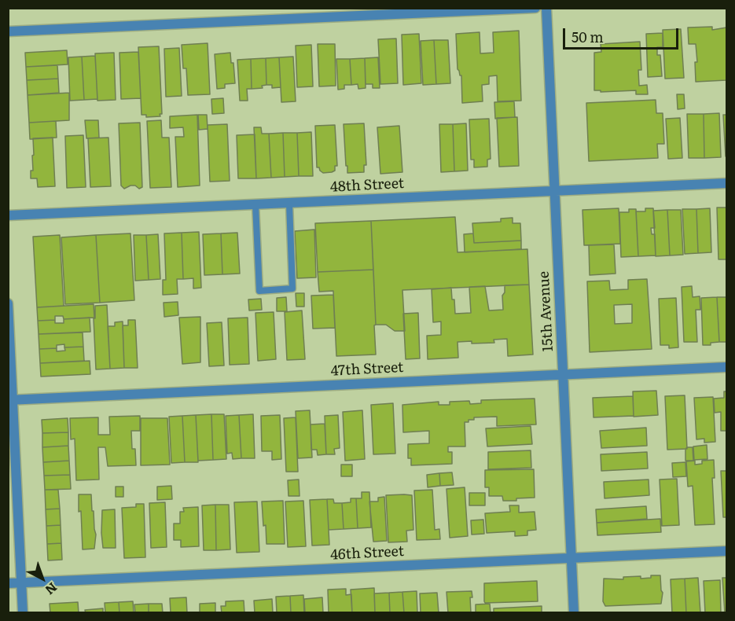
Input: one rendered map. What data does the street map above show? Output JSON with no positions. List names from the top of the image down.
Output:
{
  "streets": {
    "street": [
      "48th Street",
      "15th Avenue",
      "47th Street",
      "46th Street"
    ]
  },
  "crossings": [
    ["48th Street", "15th Avenue"],
    ["15th Avenue", "47th Street"],
    ["15th Avenue", "46th Street"]
  ],
  "scale_bar": "50 m",
  "north": "bottom right"
}
